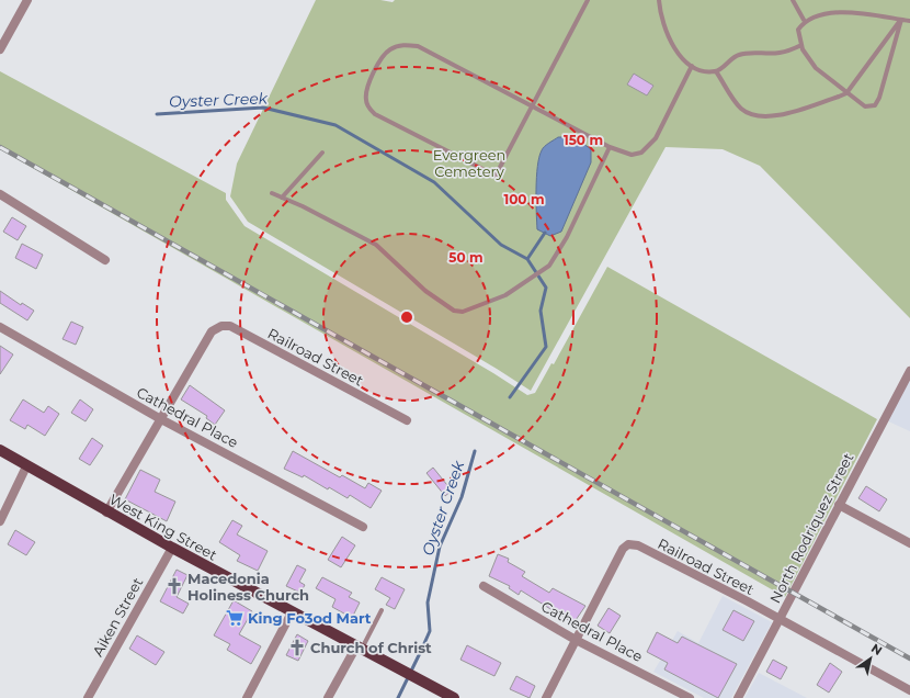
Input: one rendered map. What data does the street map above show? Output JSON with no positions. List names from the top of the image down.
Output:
{
  "streets": {
    "main road": ["West King Street"],
    "street": [
      "Railroad Street",
      "Cathedral Place",
      "North Rodriquez Street",
      "Aiken Street"
    ]
  },
  "crossings": [
    ["Railroad Street", "Cathedral Place"],
    ["Railroad Street", "North Rodriquez Street"],
    ["West King Street", "Aiken Street"]
  ],
  "water": ["Oyster Creek"],
  "parks": ["Evergreen Cemetery"],
  "places": {
    "church": ["Macedonia Holiness Church", "Church of Christ"],
    "supermarket": ["King Fo3od Mart"]
  },
  "north": "top right",
  "rings": ["150 m", "100 m", "50 m"]
}
